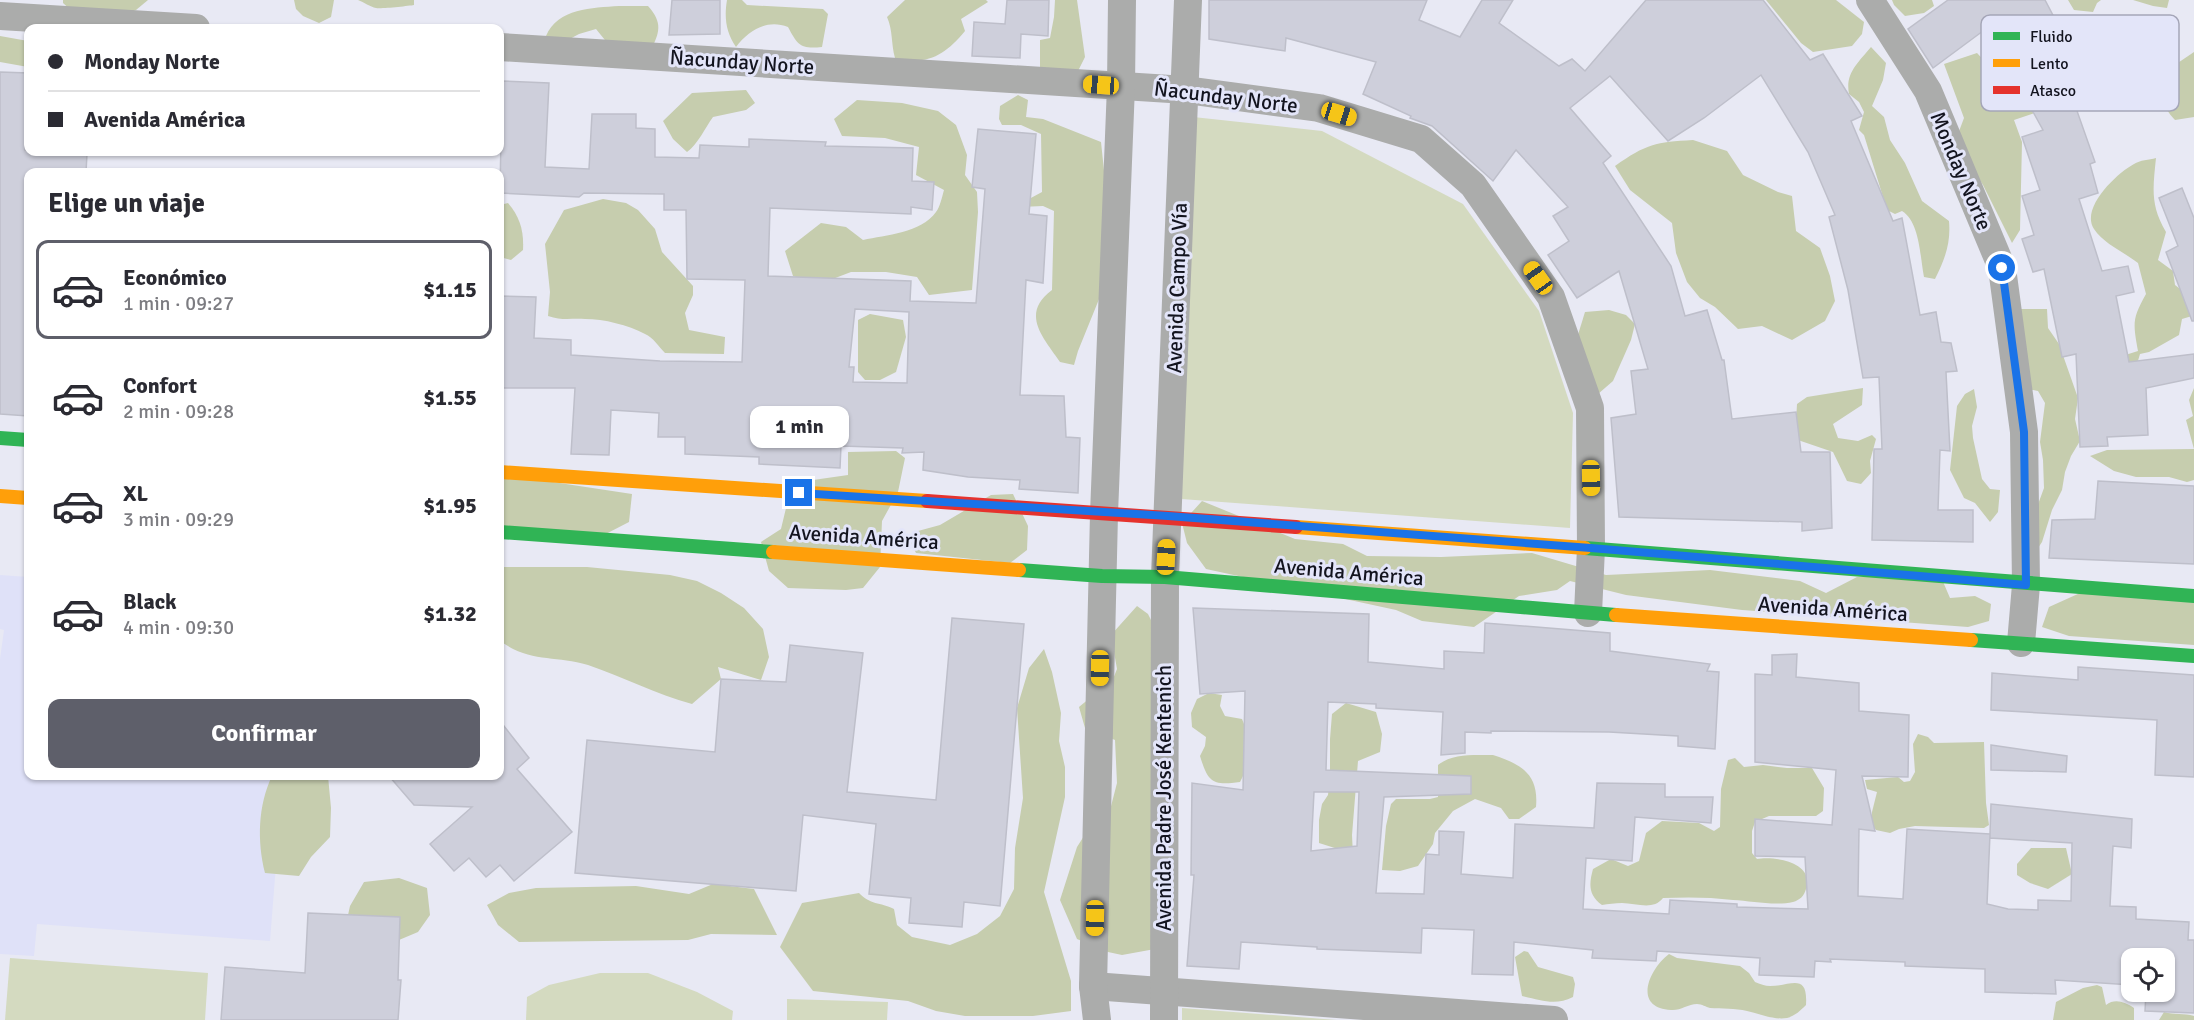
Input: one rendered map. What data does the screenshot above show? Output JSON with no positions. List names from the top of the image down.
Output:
{
  "streets": {
    "main road": ["Avenida América"],
    "street": [
      "Ñacunday Norte",
      "Monday Norte",
      "Avenida Campo Vía",
      "Avenida Padre José Kentenich"
    ]
  },
  "crossings": [
    ["Ñacunday Norte", "Avenida Campo Vía"],
    ["Ñacunday Norte", "Avenida América"],
    ["Monday Norte", "Avenida América"],
    ["Avenida Campo Vía", "Avenida América"],
    ["Avenida Campo Vía", "Avenida Padre José Kentenich"],
    ["Avenida América", "Avenida Padre José Kentenich"]
  ],
  "legend": ["Fluido", "Lento", "Atasco"],
  "page": {
    "banner": ["Monday Norte", "Avenida América"],
    "heading": "Elige un viaje",
    "list": [
      {
        "name": "Económico",
        "note": "1 min · 09:27",
        "value": "$1.15"
      },
      {
        "name": "Confort",
        "note": "2 min · 09:28",
        "value": "$1.55"
      },
      {
        "name": "XL",
        "note": "3 min · 09:29",
        "value": "$1.95"
      },
      {
        "name": "Black",
        "note": "4 min · 09:30",
        "value": "$1.32"
      }
    ],
    "bubble": "1 min",
    "buttons": "Confirmar"
  }
}
